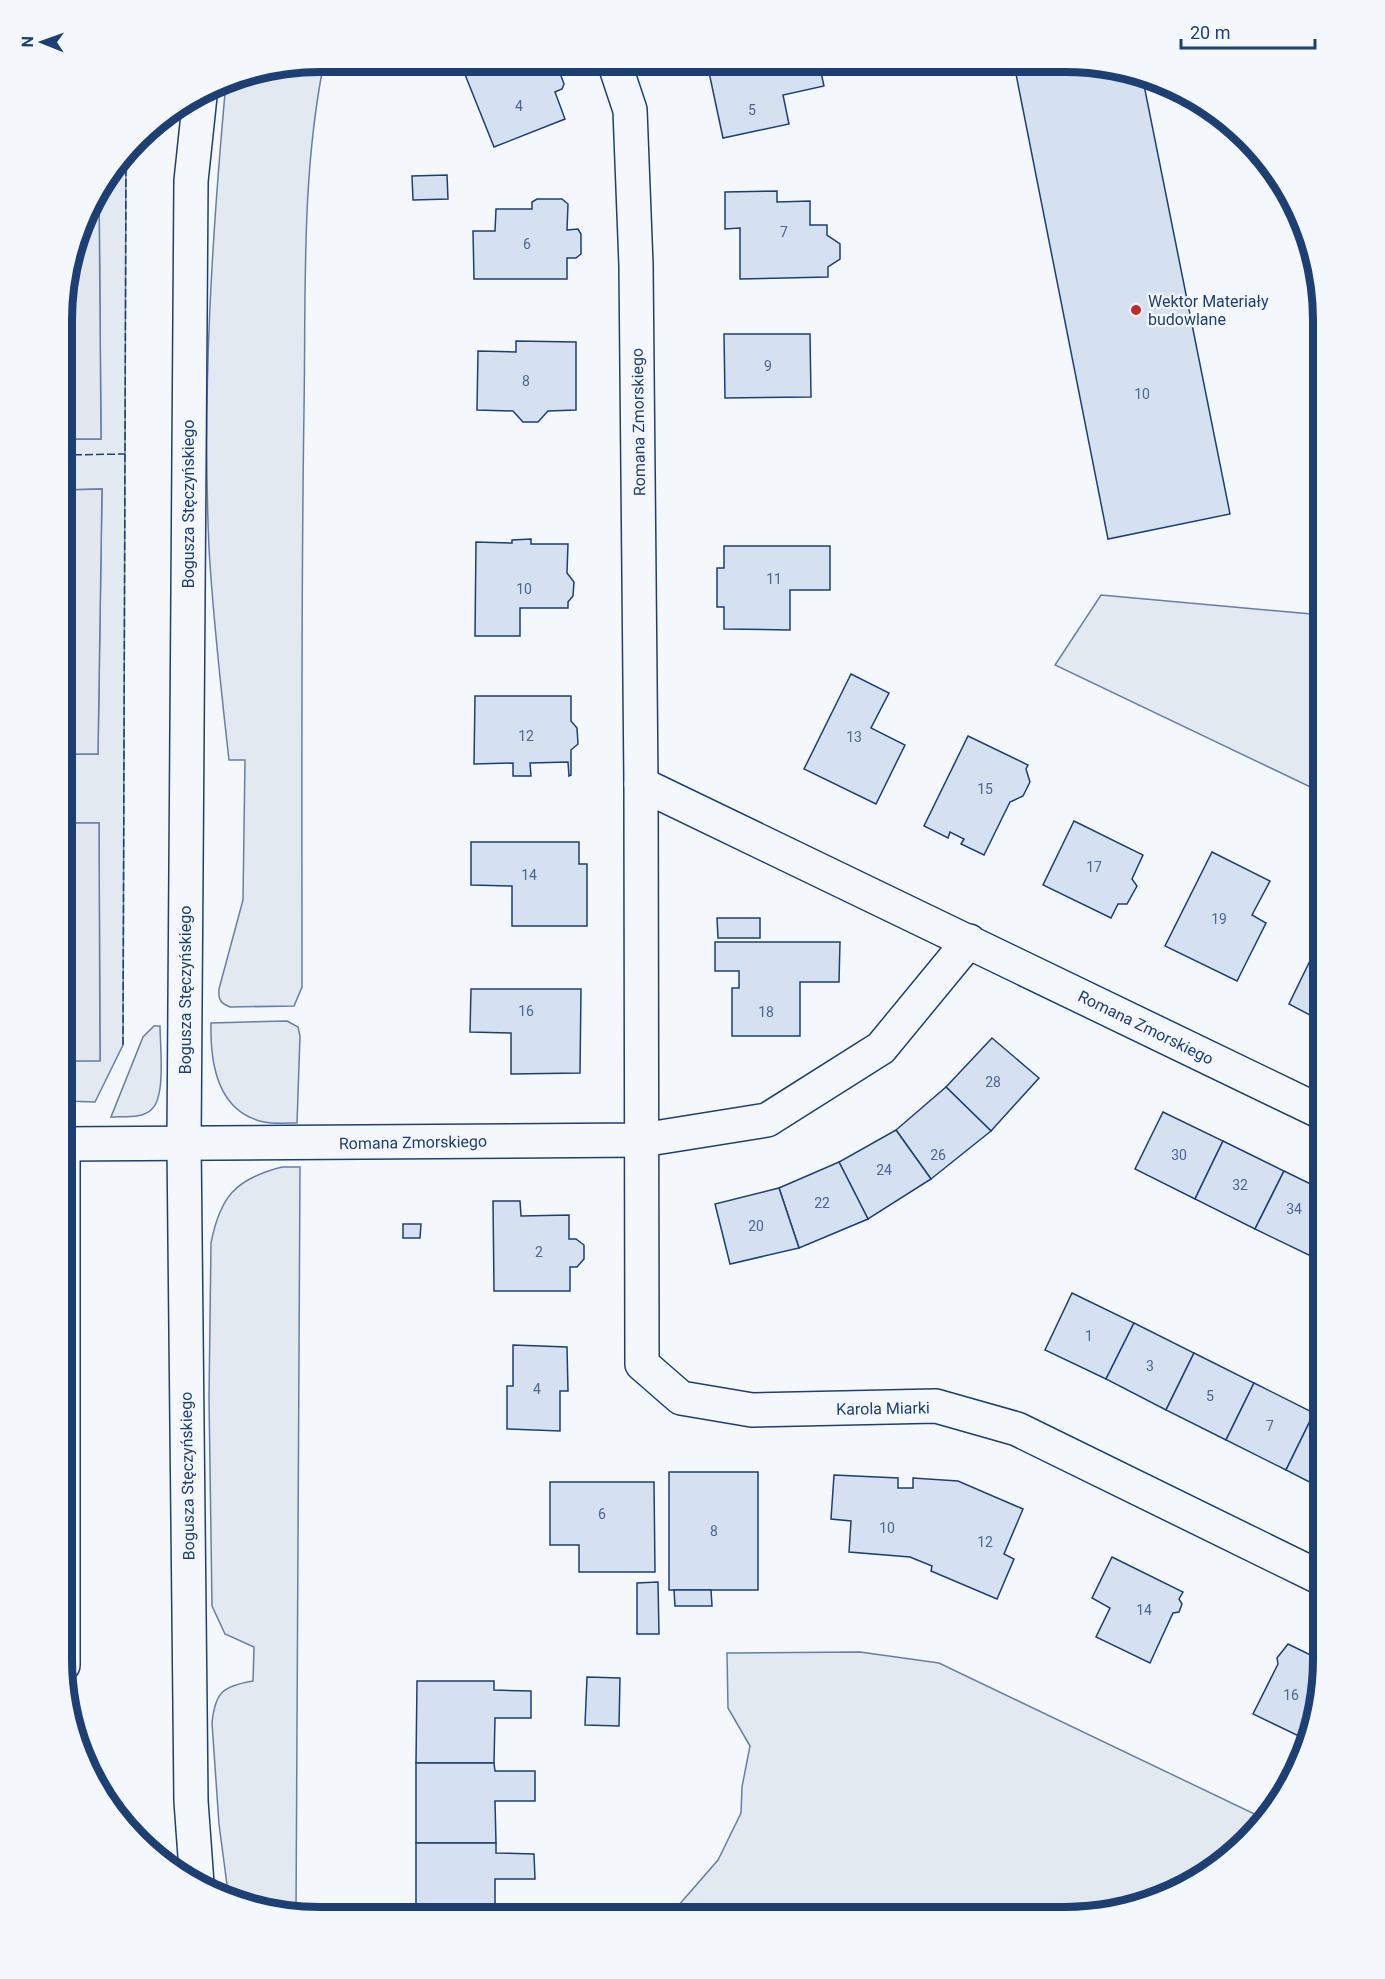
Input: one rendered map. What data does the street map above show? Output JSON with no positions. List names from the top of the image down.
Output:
{
  "streets": {
    "street": ["Romana Zmorskiego", "Bogusza Stęczyńskiego", "Karola Miarki"]
  },
  "crossings": [
    ["Romana Zmorskiego", "Bogusza Stęczyńskiego"],
    ["Romana Zmorskiego", "Karola Miarki"]
  ],
  "places": ["Wektor Materiały budowlane"],
  "house_numbers": [
    "4",
    "5",
    "7",
    "6",
    "9",
    "8",
    "10",
    "11",
    "10",
    "12",
    "13",
    "15",
    "17",
    "14",
    "19",
    "16",
    "18",
    "28",
    "26",
    "30",
    "24",
    "32",
    "22",
    "34",
    "20",
    "2",
    "1",
    "3",
    "4",
    "5",
    "7",
    "6",
    "10",
    "8",
    "12",
    "14",
    "16"
  ],
  "scale_bar": "20 m",
  "north": "left"
}
